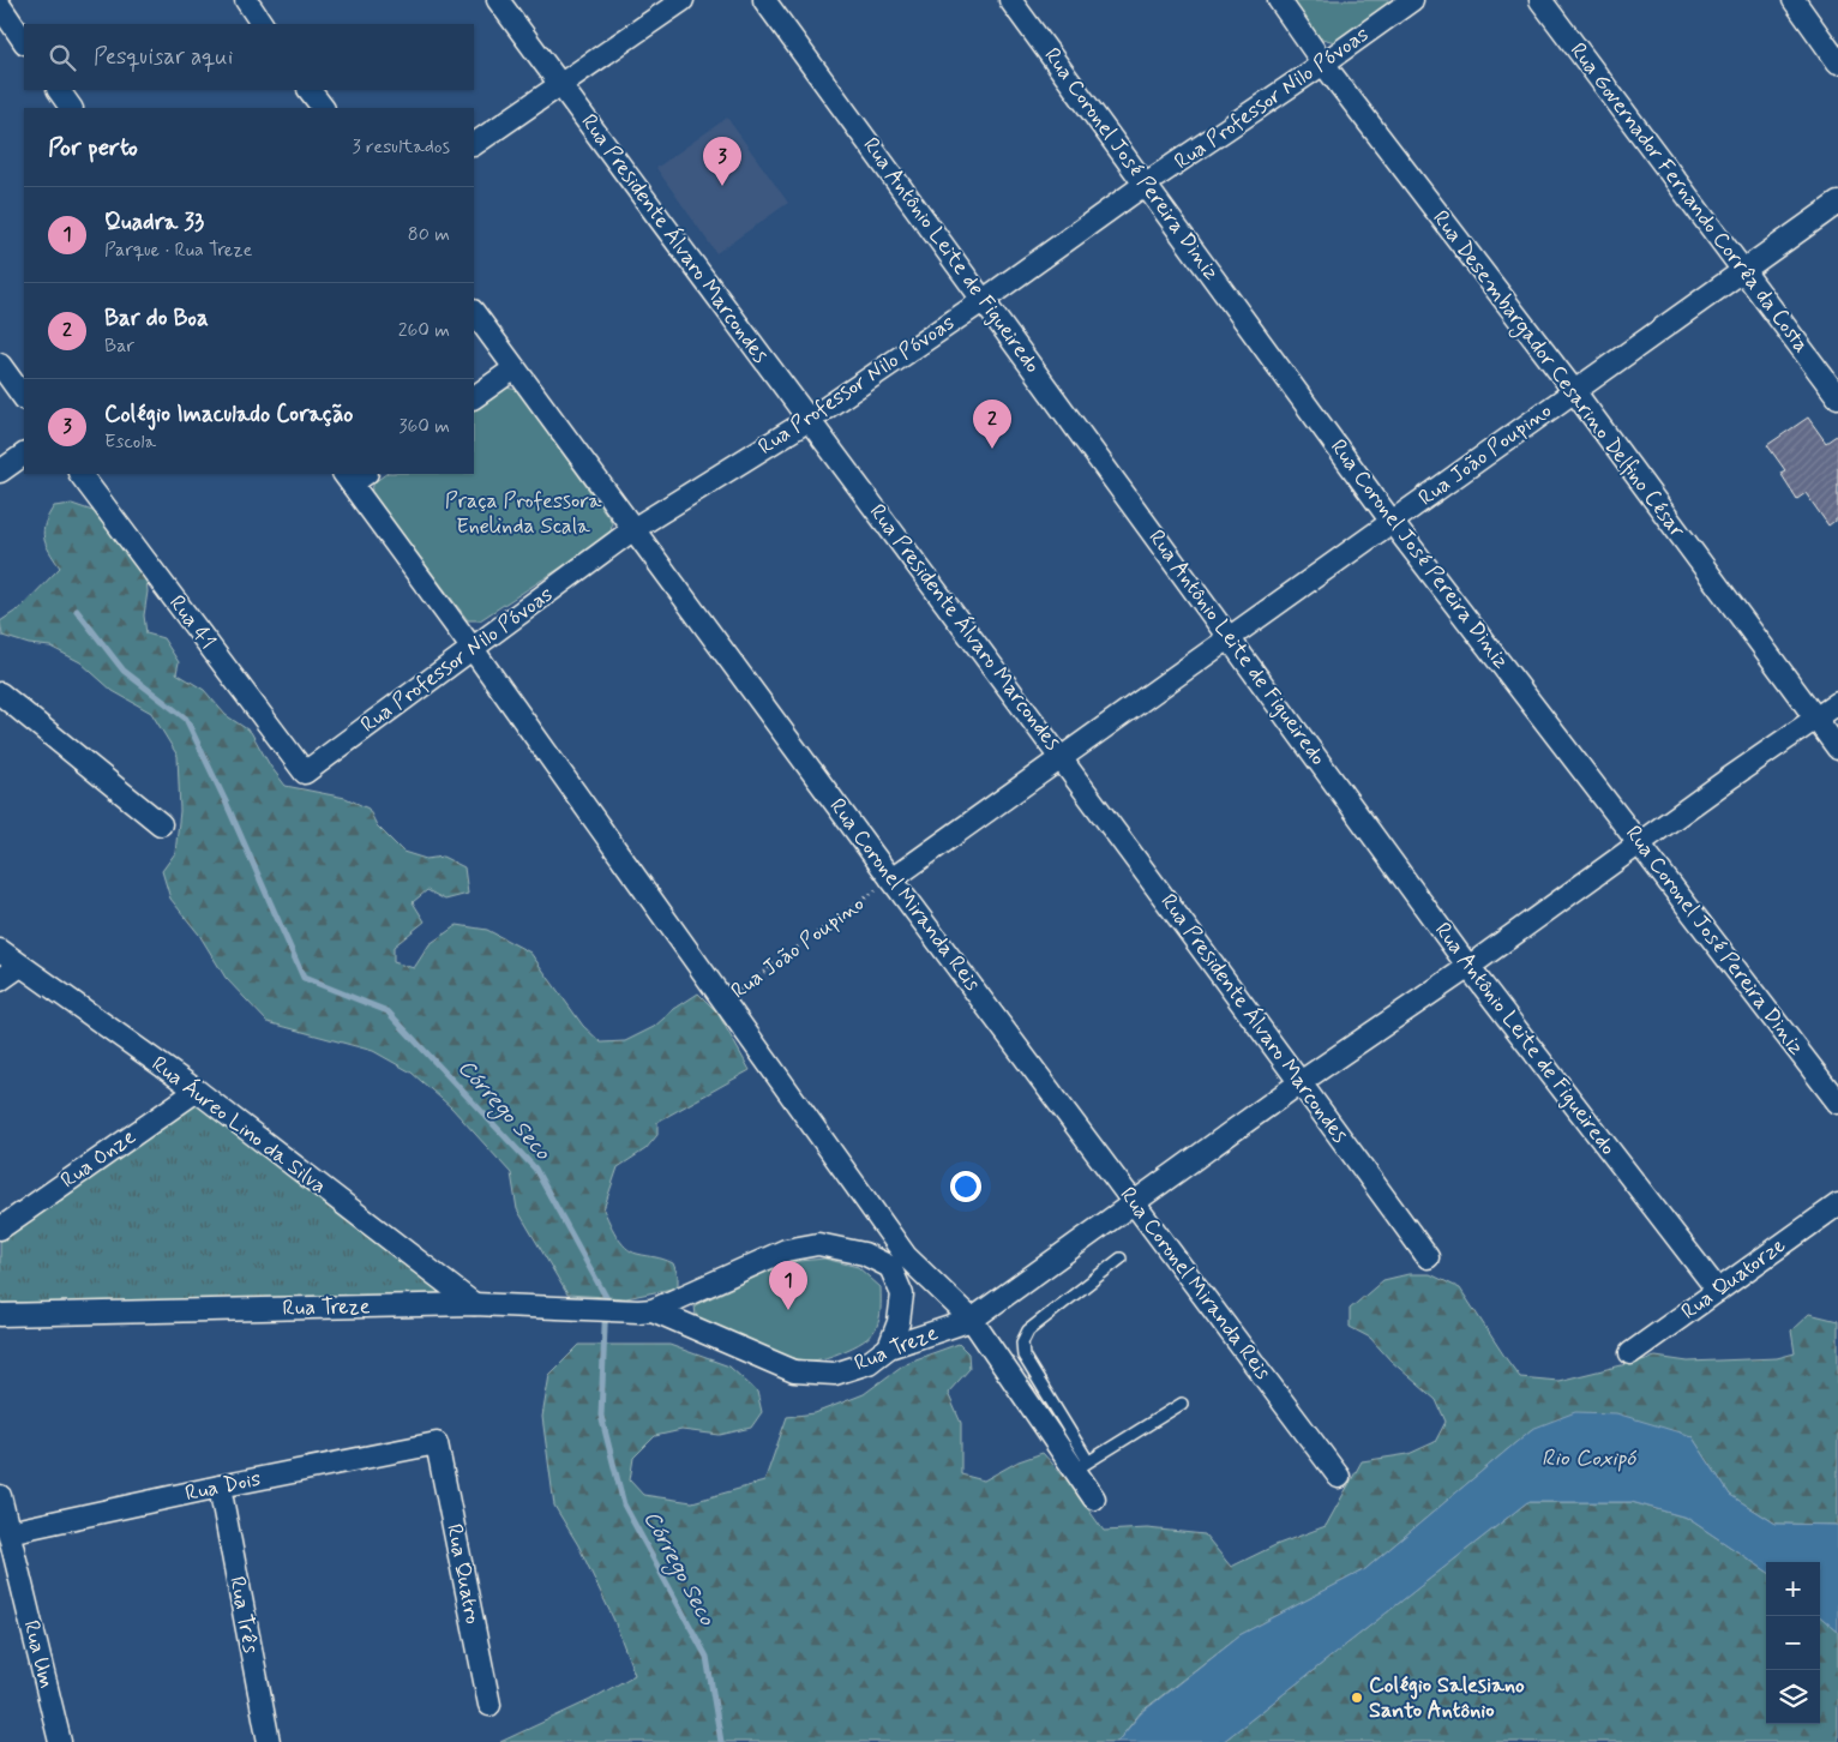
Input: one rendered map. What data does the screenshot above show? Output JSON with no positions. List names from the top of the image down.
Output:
{
  "streets": {
    "street": [
      "Rua Professor Nilo Póvoas",
      "Rua Coronel José Pereira Diniz",
      "Rua Governador Fernando Corrêa da Costa",
      "Rua Presidente Álvaro Marcondes",
      "Rua Antônio Leite de Figueiredo",
      "Rua Desembargador Cesarino Delfino César",
      "Rua João Poupino",
      "Rua 41",
      "Rua Coronel Miranda Reis",
      "Rua Áureo Lino da Silva",
      "Rua Onze",
      "Rua Quatorze",
      "Rua Treze",
      "Rua Dois",
      "Rua Quatro",
      "Rua Três",
      "Rua Um"
    ]
  },
  "crossings": [
    ["Rua Professor Nilo Póvoas", "Rua Coronel José Pereira Diniz"],
    ["Rua Professor Nilo Póvoas", "Rua Presidente Álvaro Marcondes"],
    ["Rua Professor Nilo Póvoas", "Rua Antônio Leite de Figueiredo"],
    ["Rua Professor Nilo Póvoas", "Rua Desembargador Cesarino Delfino César"],
    ["Rua Professor Nilo Póvoas", "Rua 41"],
    ["Rua Professor Nilo Póvoas", "Rua Coronel Miranda Reis"],
    ["Rua Coronel José Pereira Diniz", "Rua João Poupino"],
    ["Rua Coronel José Pereira Diniz", "Rua Treze"],
    ["Rua Governador Fernando Corrêa da Costa", "Rua João Poupino"],
    ["Rua Presidente Álvaro Marcondes", "Rua João Poupino"],
    ["Rua Presidente Álvaro Marcondes", "Rua Treze"],
    ["Rua Antônio Leite de Figueiredo", "Rua João Poupino"],
    ["Rua Antônio Leite de Figueiredo", "Rua Quatorze"],
    ["Rua Antônio Leite de Figueiredo", "Rua Treze"],
    ["Rua Desembargador Cesarino Delfino César", "Rua João Poupino"],
    ["Rua Desembargador Cesarino Delfino César", "Rua Treze"],
    ["Rua João Poupino", "Rua Coronel Miranda Reis"],
    ["Rua Coronel Miranda Reis", "Rua Treze"],
    ["Rua Áureo Lino da Silva", "Rua Onze"],
    ["Rua Áureo Lino da Silva", "Rua Treze"],
    ["Rua Dois", "Rua Quatro"],
    ["Rua Dois", "Rua Três"],
    ["Rua Dois", "Rua Um"]
  ],
  "water": ["Córrego Seco", "Rio Coxipó"],
  "parks": ["Praça Professora Enelinda Scala"],
  "places": ["Colégio Salesiano Santo Antônio"],
  "page": {
    "search": "Pesquisar aqui",
    "heading": ["Por perto", "3 resultados"],
    "pins": ["3", "2", "1"],
    "list": [
      {
        "mark": "1",
        "name": "Quadra 33",
        "note": "Parque · Rua Treze",
        "value": "80 m"
      },
      {
        "mark": "2",
        "name": "Bar do Boa",
        "note": "Bar",
        "value": "260 m"
      },
      {
        "mark": "3",
        "name": "Colégio Imaculado Coração",
        "note": "Escola",
        "value": "360 m"
      }
    ],
    "map_buttons": ["+", "−"]
  }
}
